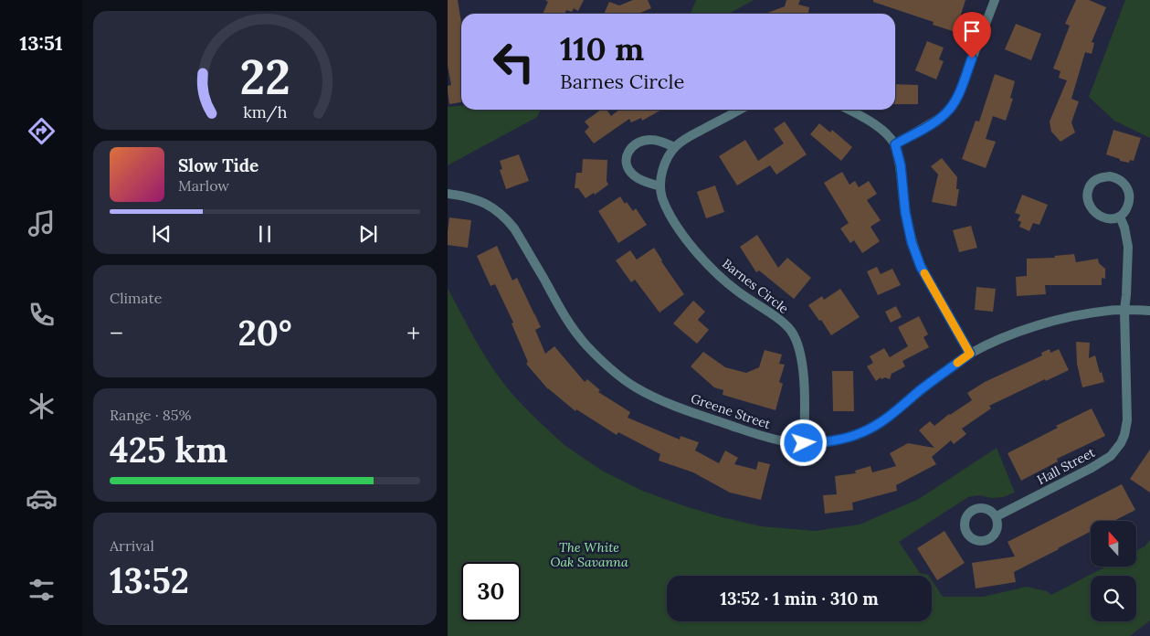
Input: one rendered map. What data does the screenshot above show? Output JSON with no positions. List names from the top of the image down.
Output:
{
  "streets": {
    "street": ["Barnes Circle", "Greene Street", "Hall Street"]
  },
  "crossings": [
    ["Barnes Circle", "Greene Street"],
    ["Greene Street", "Hall Street"]
  ],
  "parks": ["The White Oak Savanna"],
  "north": "top",
  "page": {
    "tabs": "13:51",
    "turn": ["110 m", "Barnes Circle"],
    "song": ["Slow Tide", "Marlow"],
    "tile": [
      "Climate",
      ["Range · 85%", "425 km"],
      ["Arrival", "13:52"]
    ],
    "heat": ["−", "20°", "+"],
    "limit": "30",
    "trip": "13:52 · 1 min · 310 m",
    "gauge": ["22", "km/h"]
  }
}
